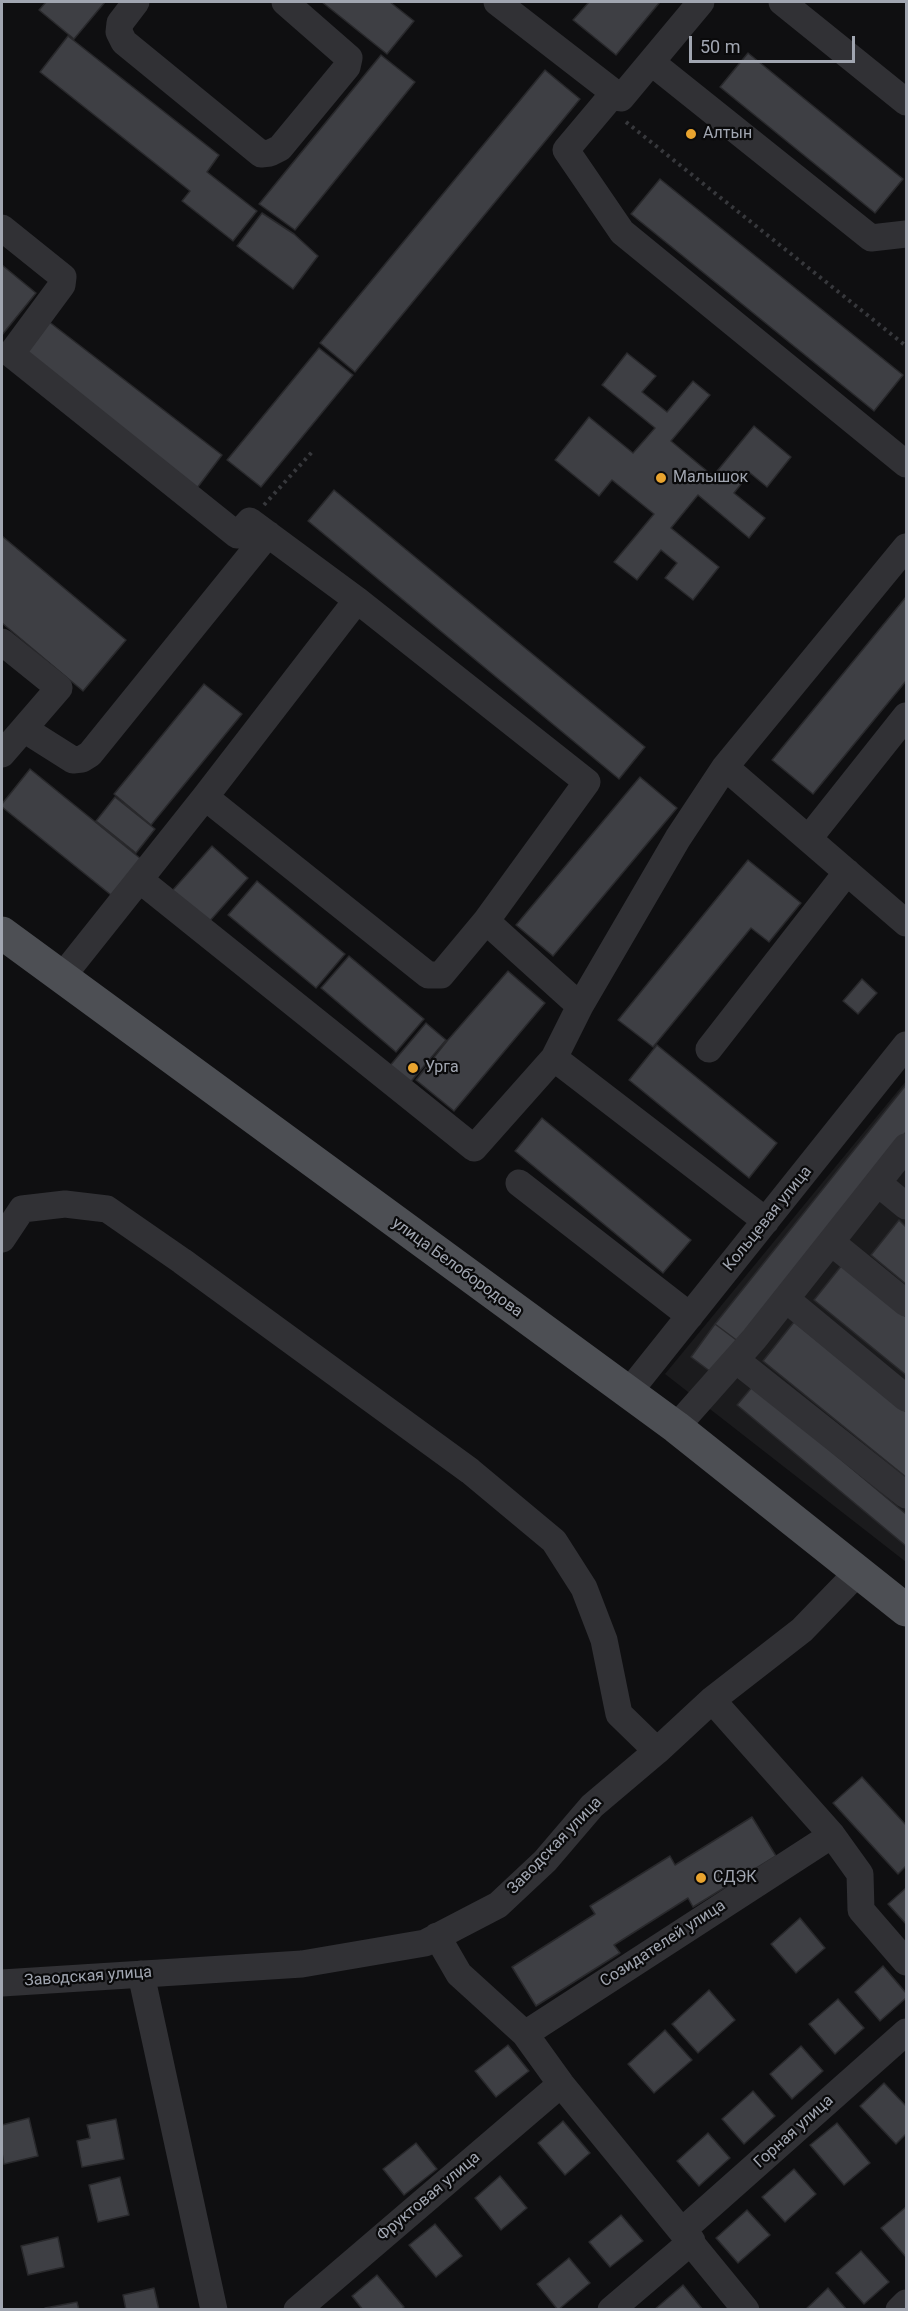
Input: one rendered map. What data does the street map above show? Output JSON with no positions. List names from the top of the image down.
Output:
{
  "streets": {
    "main road": ["улица Белобородова"],
    "street": [
      "Кольцевая улица",
      "Заводская улица",
      "Созидателей улица",
      "Горная улица",
      "Фруктовая улица"
    ]
  },
  "crossings": [
    ["Кольцевая улица", "улица Белобородова"],
    ["улица Белобородова", "Заводская улица"]
  ],
  "places": [
    "Алтын",
    "Малышок",
    "Урга",
    "СДЭК"
  ],
  "scale_bar": "50 m"
}
